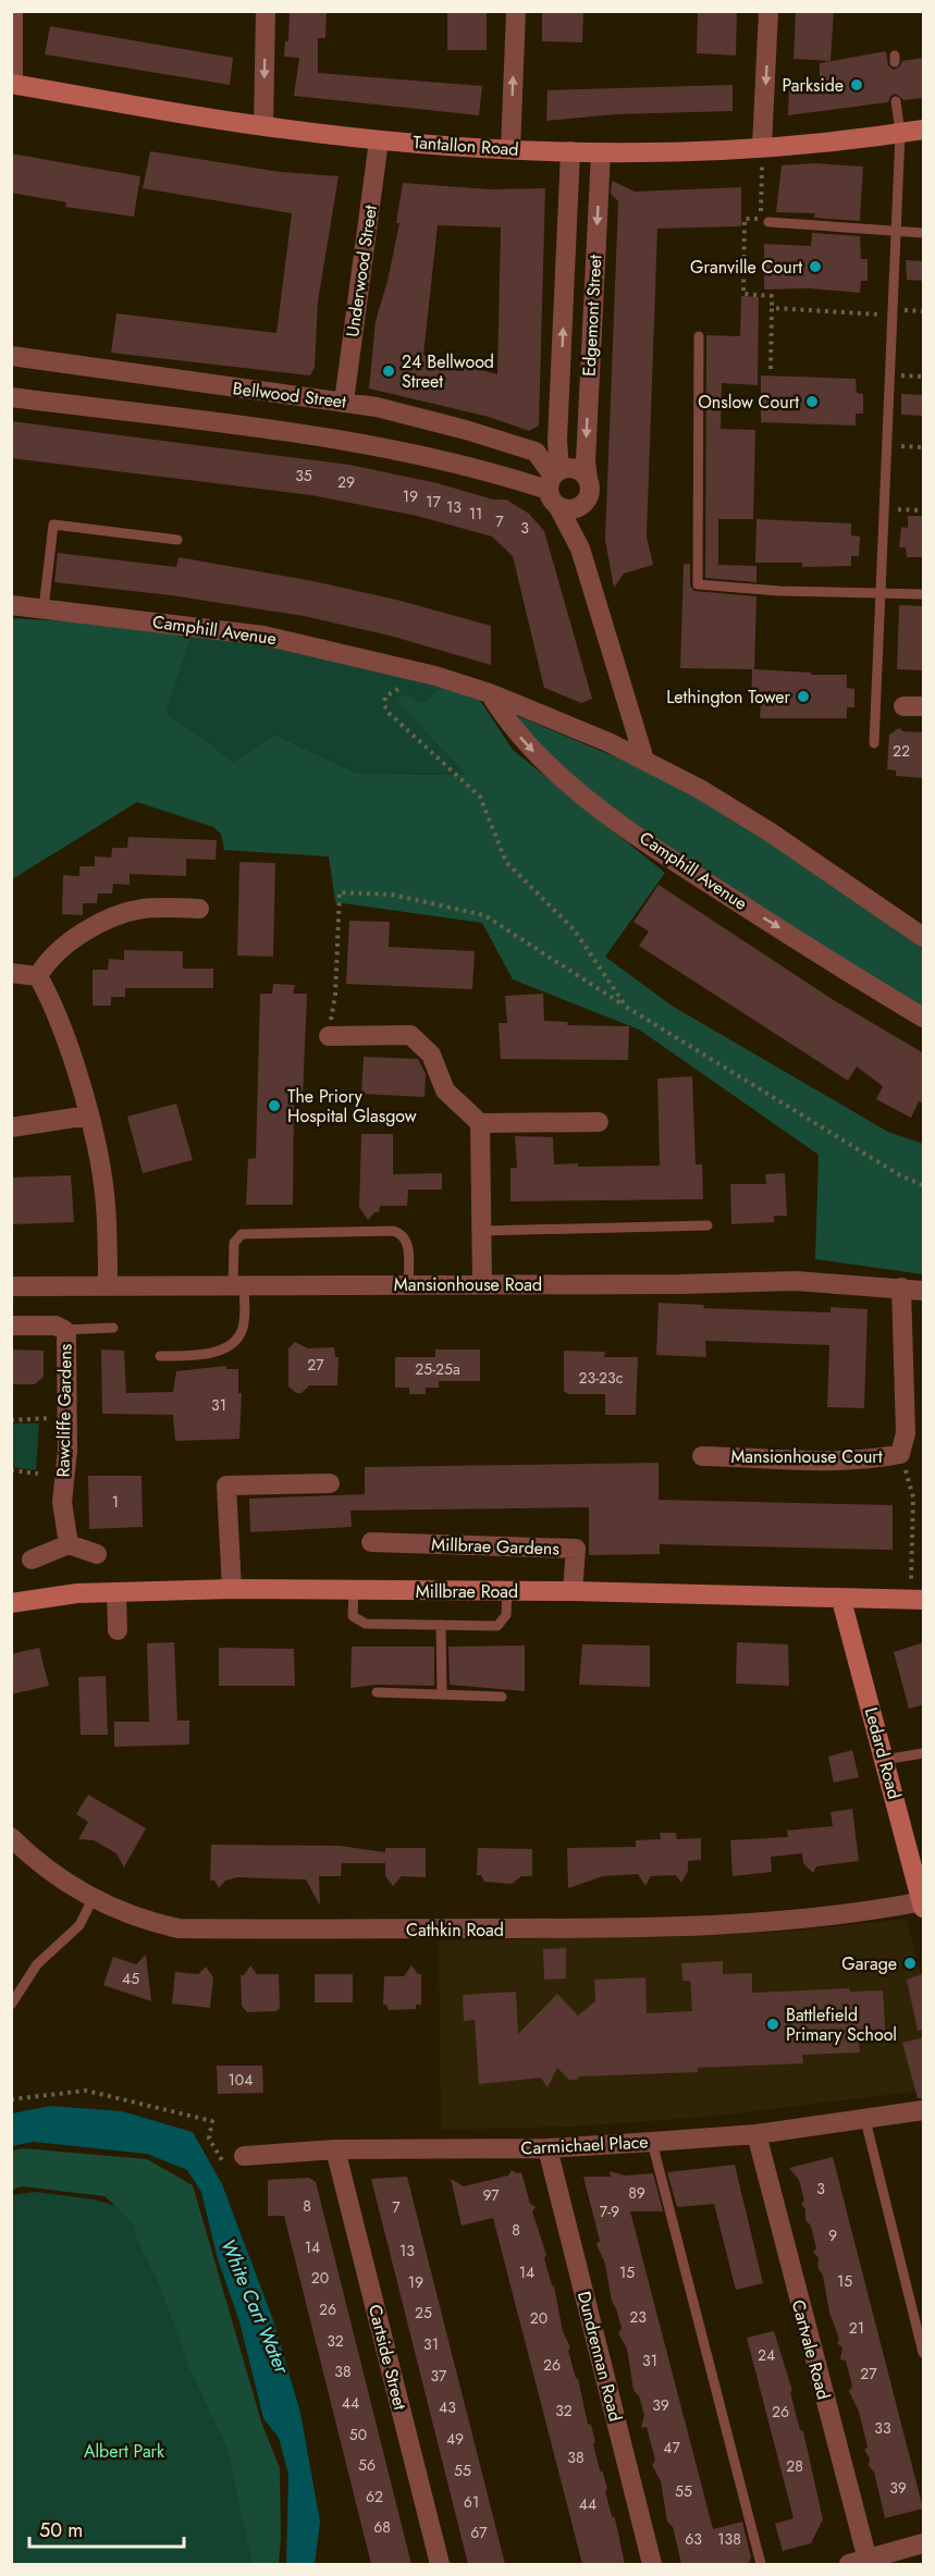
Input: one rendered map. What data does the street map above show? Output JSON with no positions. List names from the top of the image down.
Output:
{
  "streets": {
    "street": [
      "Tantallon Road",
      "Underwood Street",
      "Edgemont Street",
      "Bellwood Street",
      "Camphill Avenue",
      "Mansionhouse Road",
      "Rawcliffe Gardens",
      "Mansionhouse Court",
      "Millbrae Gardens",
      "Millbrae Road",
      "Ledard Road",
      "Cathkin Road",
      "Carmichael Place",
      "Cartvale Road",
      "Dundrennan Road",
      "Cartside Street"
    ]
  },
  "crossings": [
    ["Tantallon Road", "Underwood Street"],
    ["Tantallon Road", "Edgemont Street"],
    ["Underwood Street", "Bellwood Street"],
    ["Edgemont Street", "Bellwood Street"],
    ["Mansionhouse Road", "Mansionhouse Court"],
    ["Millbrae Gardens", "Millbrae Road"],
    ["Millbrae Road", "Ledard Road"],
    ["Ledard Road", "Cathkin Road"],
    ["Carmichael Place", "Cartvale Road"],
    ["Carmichael Place", "Dundrennan Road"],
    ["Carmichael Place", "Cartside Street"]
  ],
  "water": ["White Cart Water"],
  "parks": ["Albert Park"],
  "places": [
    "Parkside",
    "Granville Court",
    "24 Bellwood Street",
    "Onslow Court",
    "Lethington Tower",
    "The Priory Hospital Glasgow",
    "Garage",
    "Battlefield Primary School"
  ],
  "house_numbers": [
    "35",
    "29",
    "19",
    "17",
    "13",
    "11",
    "7",
    "3",
    "22",
    "27",
    "25-25a",
    "23-23c",
    "31",
    "1",
    "45",
    "104",
    "3",
    "89",
    "97",
    "8",
    "7",
    "7-9",
    "8",
    "9",
    "14",
    "13",
    "14",
    "15",
    "20",
    "15",
    "19",
    "26",
    "25",
    "23",
    "20",
    "21",
    "32",
    "31",
    "24",
    "31",
    "26",
    "38",
    "27",
    "37",
    "44",
    "39",
    "43",
    "32",
    "26",
    "33",
    "50",
    "49",
    "47",
    "38",
    "56",
    "28",
    "55",
    "39",
    "55",
    "62",
    "61",
    "44",
    "68",
    "67",
    "63",
    "138"
  ],
  "scale_bar": "50 m"
}
